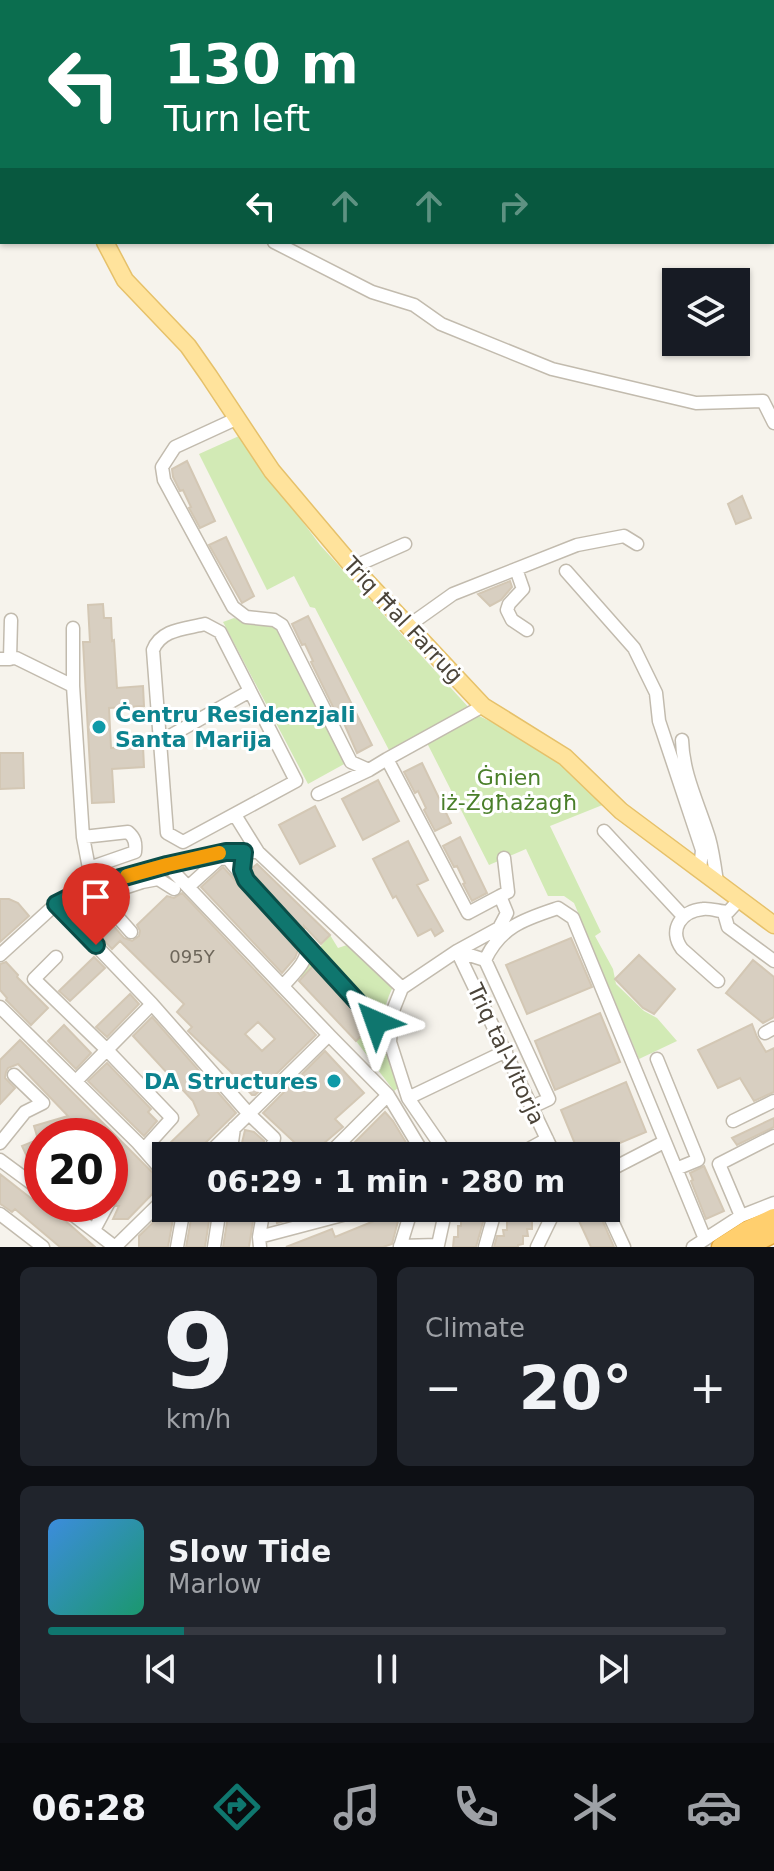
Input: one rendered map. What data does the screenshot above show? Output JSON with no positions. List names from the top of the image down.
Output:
{
  "streets": {
    "main road": ["Triq Ħal Farruġ"],
    "street": ["Triq tal-Vitorja"]
  },
  "parks": ["Ġnien iż-Żgħażagħ"],
  "places": ["Ċentru Residenzjali Santa Marija", "DA Structures"],
  "house_numbers": ["095Y"],
  "page": {
    "turn": ["130 m", "Turn left"],
    "limit": "20",
    "trip": "06:29 · 1 min · 280 m",
    "tile": [
      ["9", "km/h"],
      "Climate"
    ],
    "heat": ["−", "20°", "+"],
    "song": ["Slow Tide", "Marlow"],
    "tabs": "06:28"
  }
}
